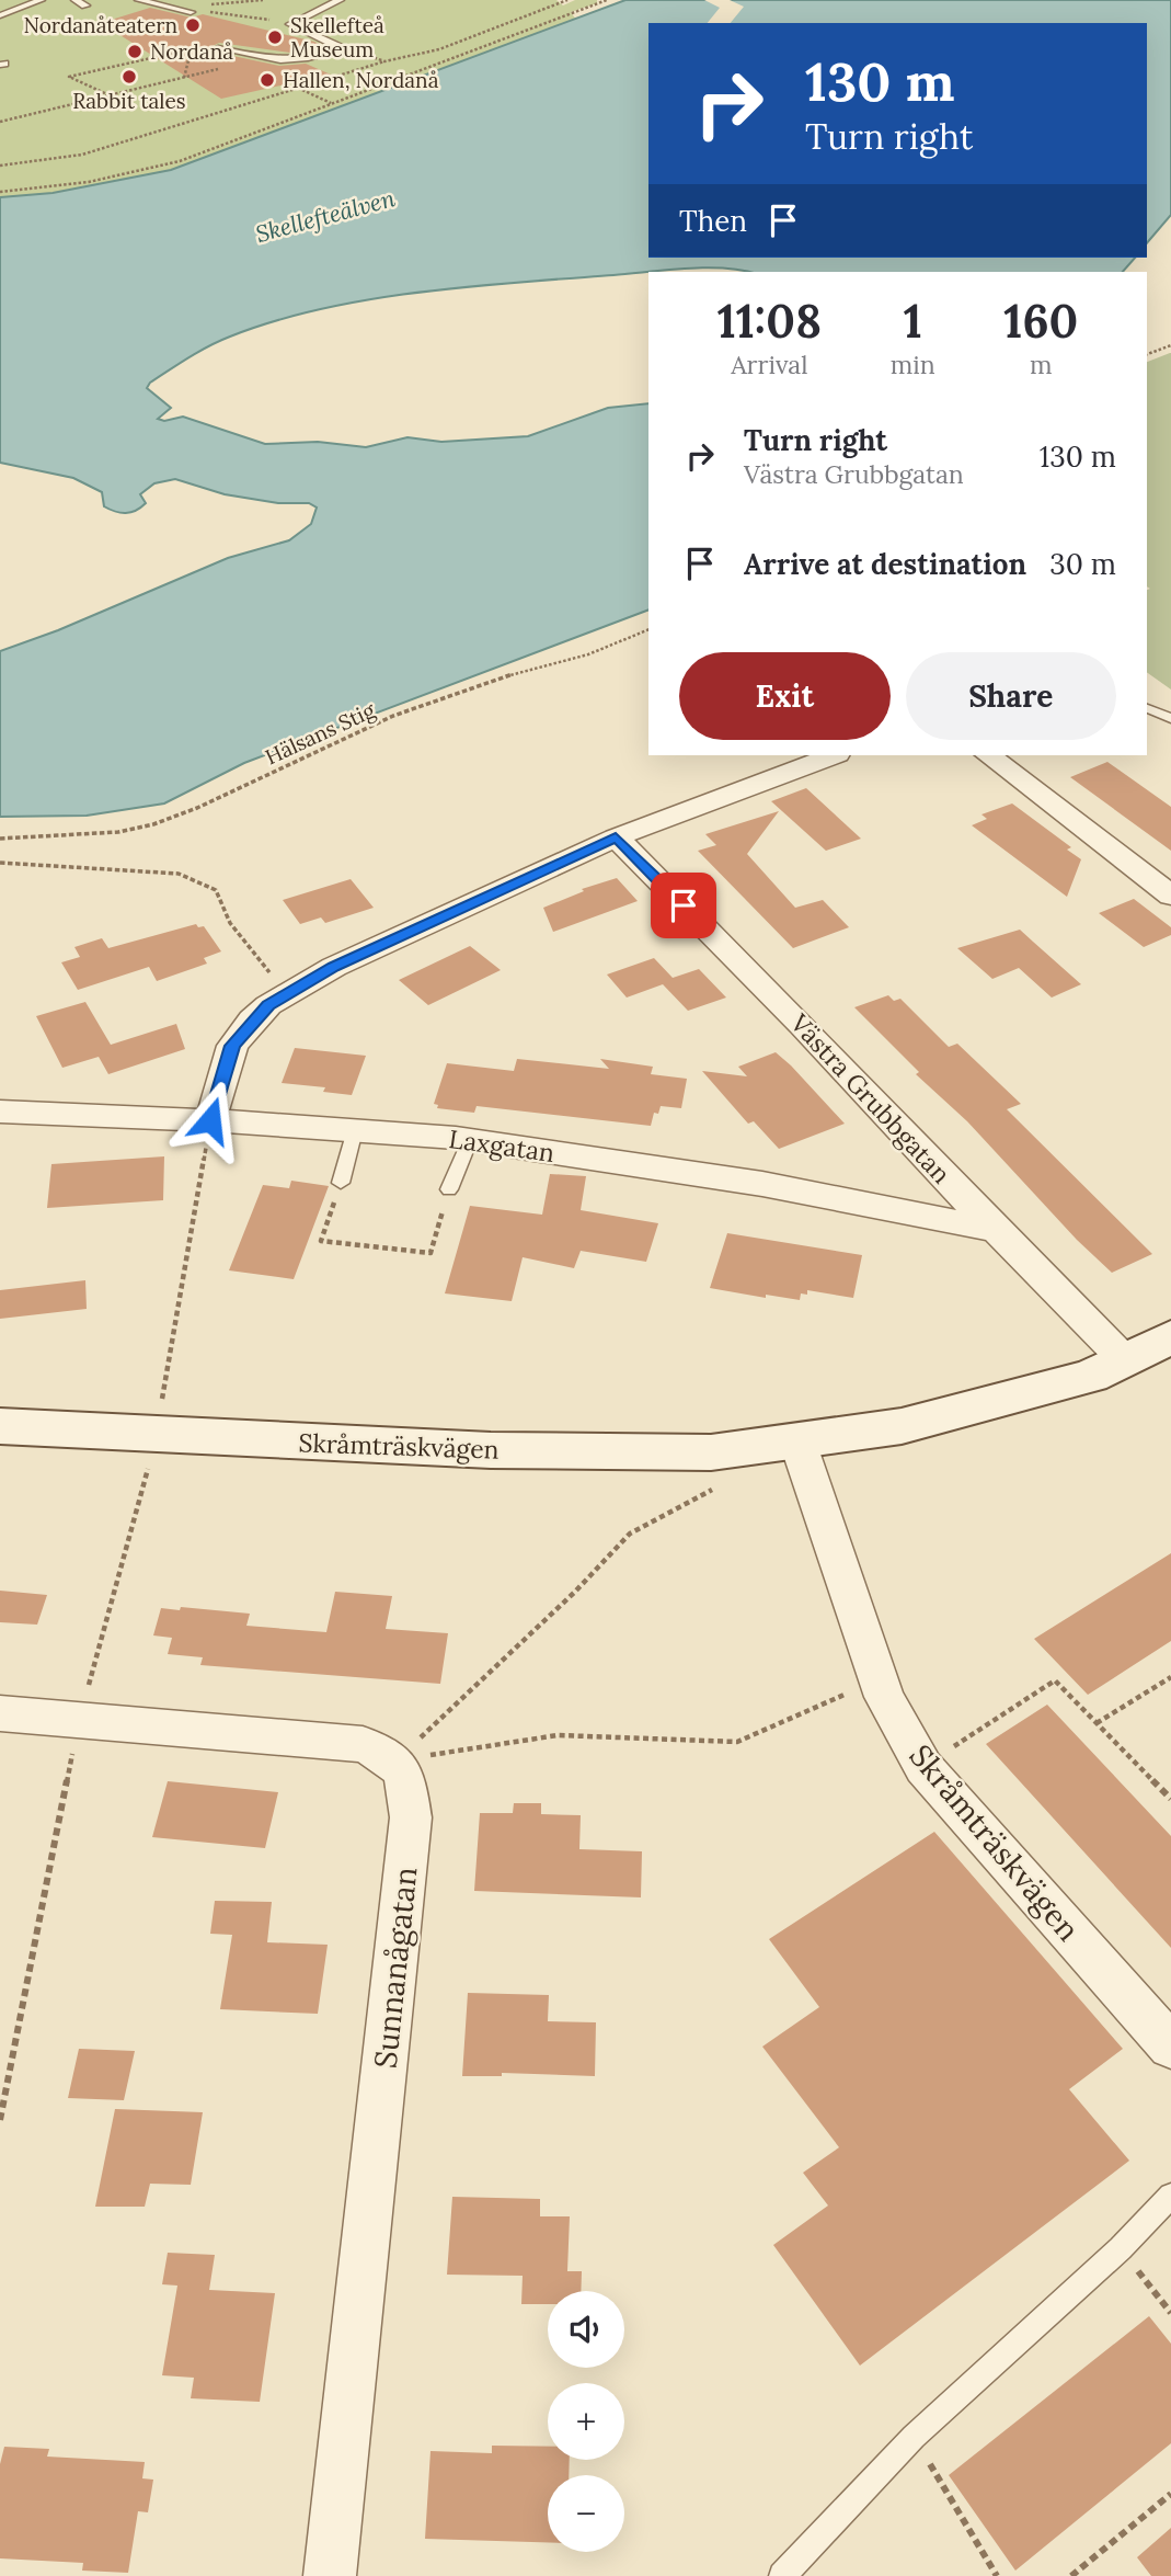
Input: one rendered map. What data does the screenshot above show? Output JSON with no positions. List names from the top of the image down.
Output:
{
  "streets": {
    "main road": ["Skråmträskvägen"],
    "street": ["Västra Grubbgatan", "Laxgatan", "Sunnanågatan"],
    "path": ["Hälsans Stig"]
  },
  "crossings": [
    ["Västra Grubbgatan", "Laxgatan"],
    ["Västra Grubbgatan", "Skråmträskvägen"]
  ],
  "water": ["Skellefteälven"],
  "places": [
    "Nordanåteatern",
    "Skellefteå Museum",
    "Nordanå",
    "Rabbit tales",
    "Hallen, Nordanå"
  ],
  "page": {
    "turn": ["130 m", "Turn right"],
    "then": "Then",
    "eta": [
      "11:08",
      "Arrival",
      "1",
      "min",
      "160",
      "m"
    ],
    "list": [
      {
        "name": "Turn right",
        "note": "Västra Grubbgatan",
        "value": "130 m"
      },
      {
        "name": "Arrive at destination",
        "value": "30 m"
      }
    ],
    "buttons": ["Exit", "Share"],
    "map_buttons": ["+", "−"]
  }
}
